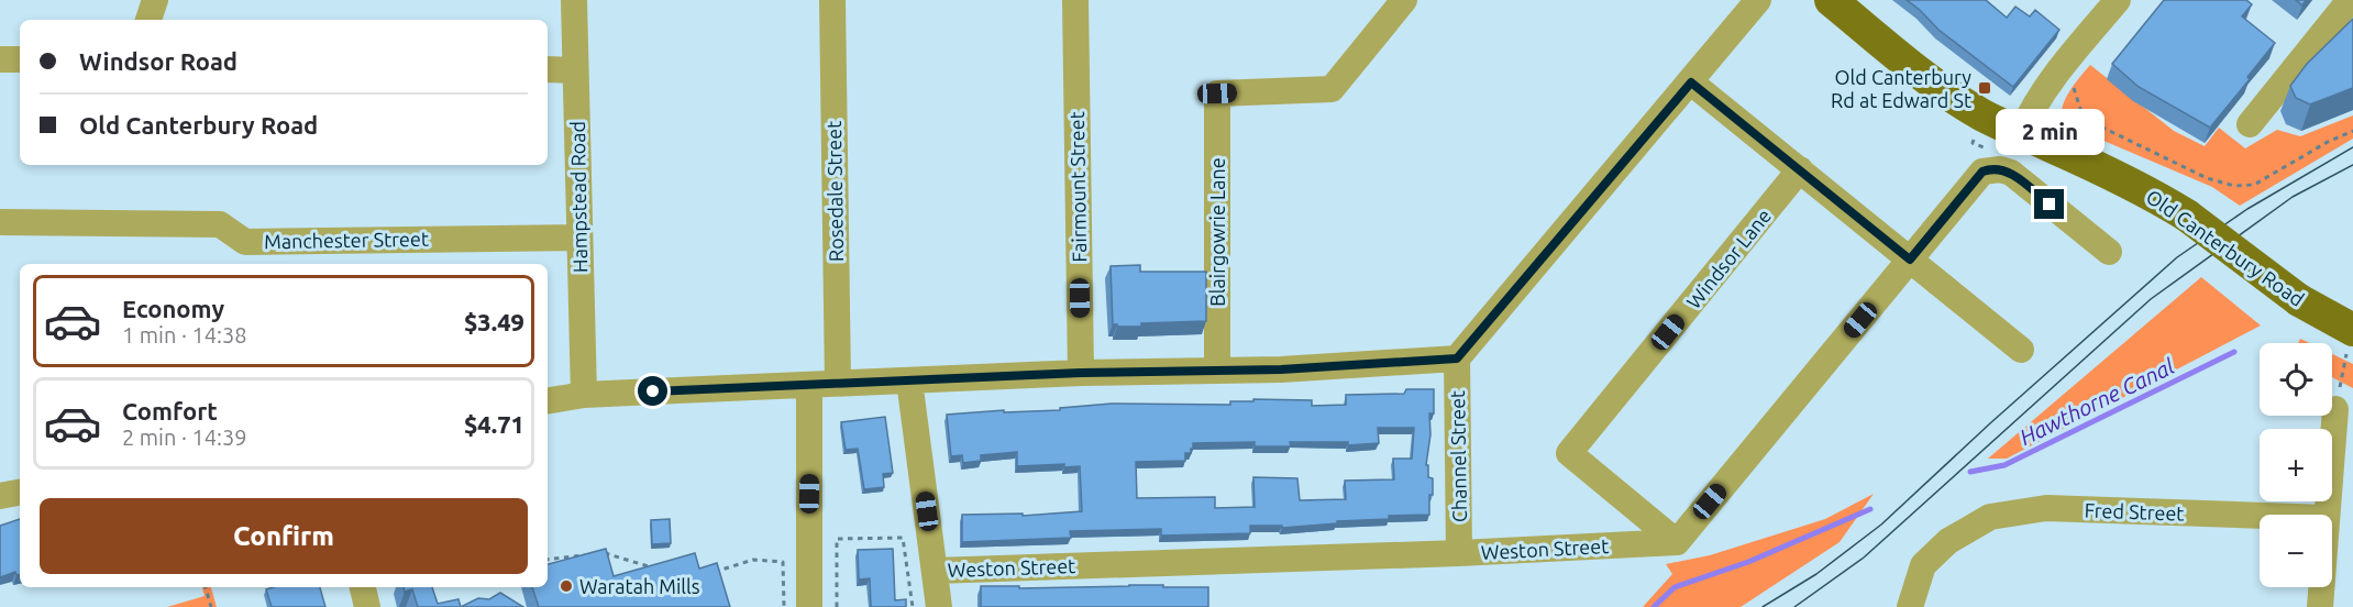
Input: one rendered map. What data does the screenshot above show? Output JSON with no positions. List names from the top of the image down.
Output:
{
  "streets": {
    "main road": ["Old Canterbury Road"],
    "street": [
      "Fairmount Street",
      "Rosedale Street",
      "Hampstead Road",
      "Blairgowrie Lane",
      "Manchester Street",
      "Windsor Lane",
      "Channel Street",
      "Fred Street",
      "Weston Street"
    ]
  },
  "crossings": [
    ["Hampstead Road", "Manchester Street"],
    ["Windsor Lane", "Weston Street"],
    ["Channel Street", "Weston Street"]
  ],
  "water": ["Hawthorne Canal"],
  "places": {
    "transit": ["Old Canterbury Rd at Edward St"],
    "other": ["Waratah Mills"]
  },
  "page": {
    "banner": ["Windsor Road", "Old Canterbury Road"],
    "bubble": "2 min",
    "list": [
      {
        "name": "Economy",
        "note": "1 min · 14:38",
        "value": "$3.49"
      },
      {
        "name": "Comfort",
        "note": "2 min · 14:39",
        "value": "$4.71"
      }
    ],
    "map_buttons": ["+", "−"],
    "buttons": "Confirm"
  }
}
